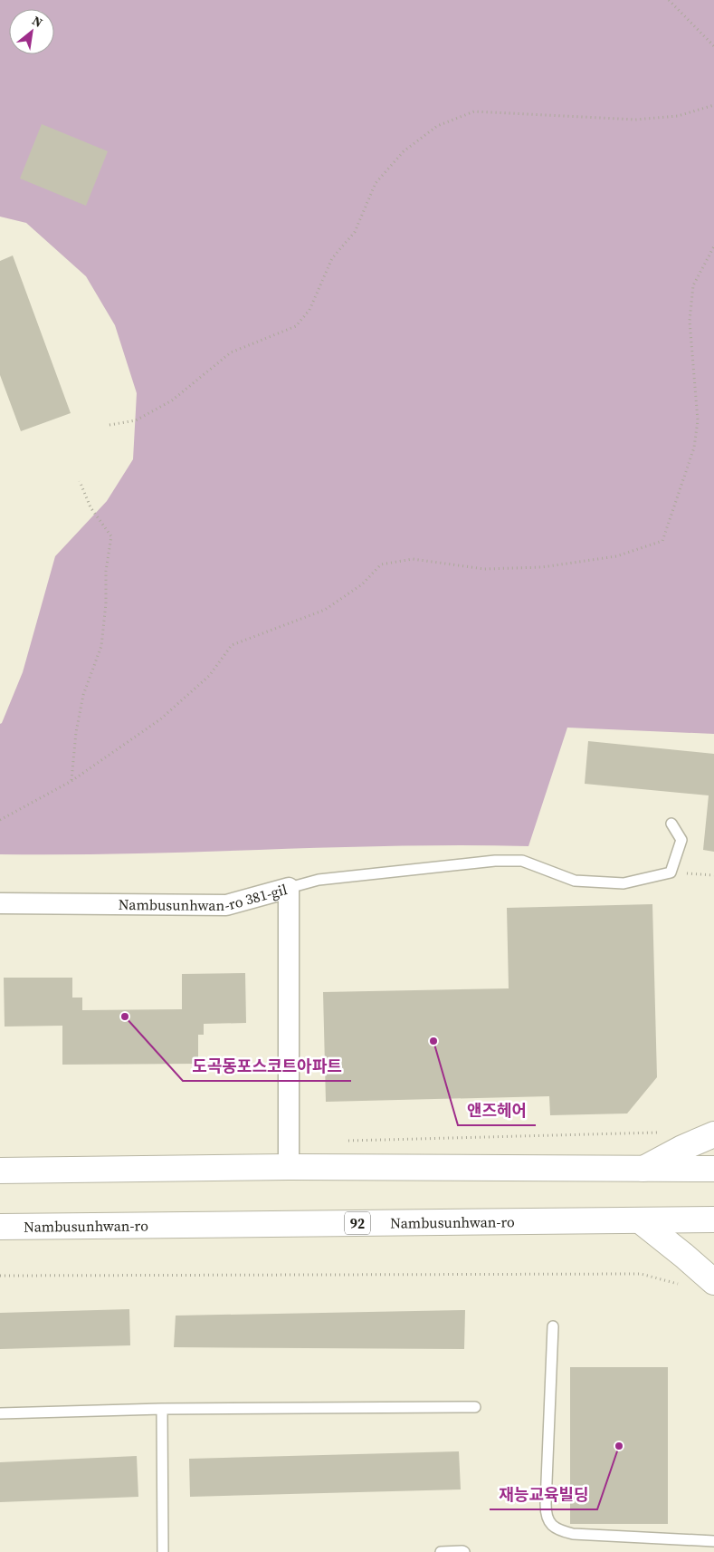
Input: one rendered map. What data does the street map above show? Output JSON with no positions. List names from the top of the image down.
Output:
{
  "streets": {
    "main road": ["Nambusunhwan-ro", "92"],
    "street": ["Nambusunhwan-ro 381-gil"]
  },
  "places": ["도곡동포스코트아파트", "앤즈헤어", "재능교육빌딩"],
  "north": "top right"
}
